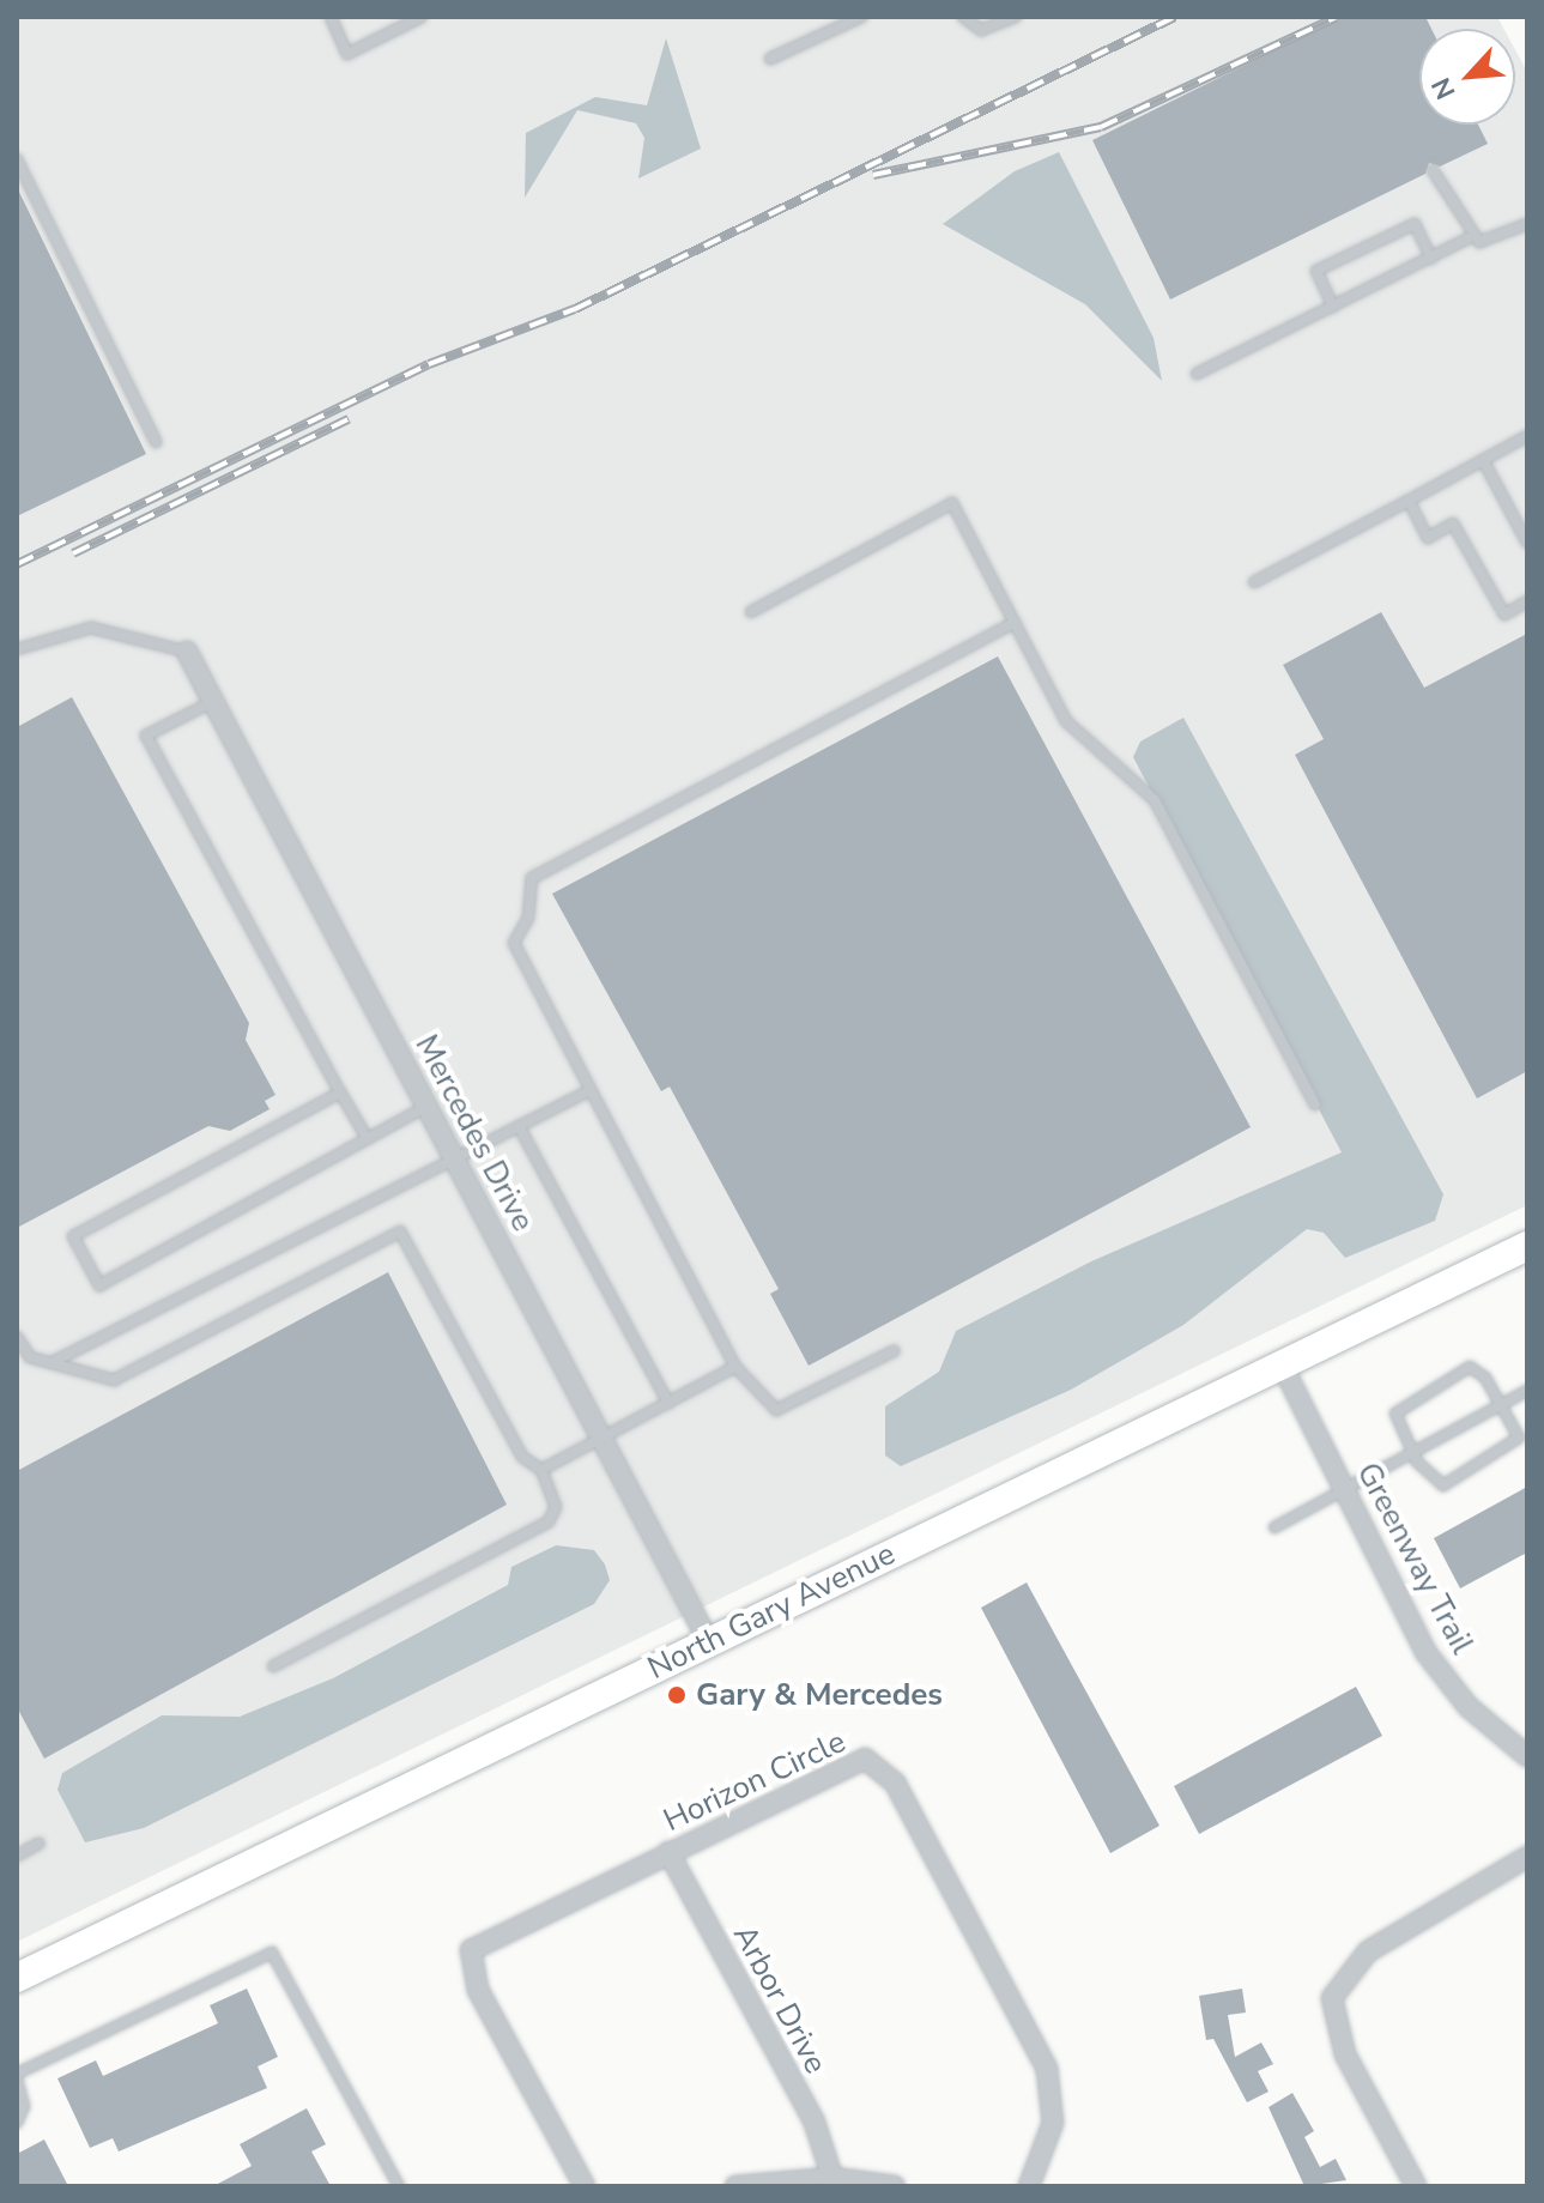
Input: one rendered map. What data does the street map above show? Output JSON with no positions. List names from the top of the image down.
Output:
{
  "streets": {
    "street": [
      "Mercedes Drive",
      "Greenway Trail",
      "North Gary Avenue",
      "Horizon Circle",
      "Arbor Drive"
    ]
  },
  "crossings": [
    ["Mercedes Drive", "North Gary Avenue"],
    ["Greenway Trail", "North Gary Avenue"],
    ["Horizon Circle", "Arbor Drive"]
  ],
  "places": ["Gary & Mercedes"],
  "north": "bottom left"
}
